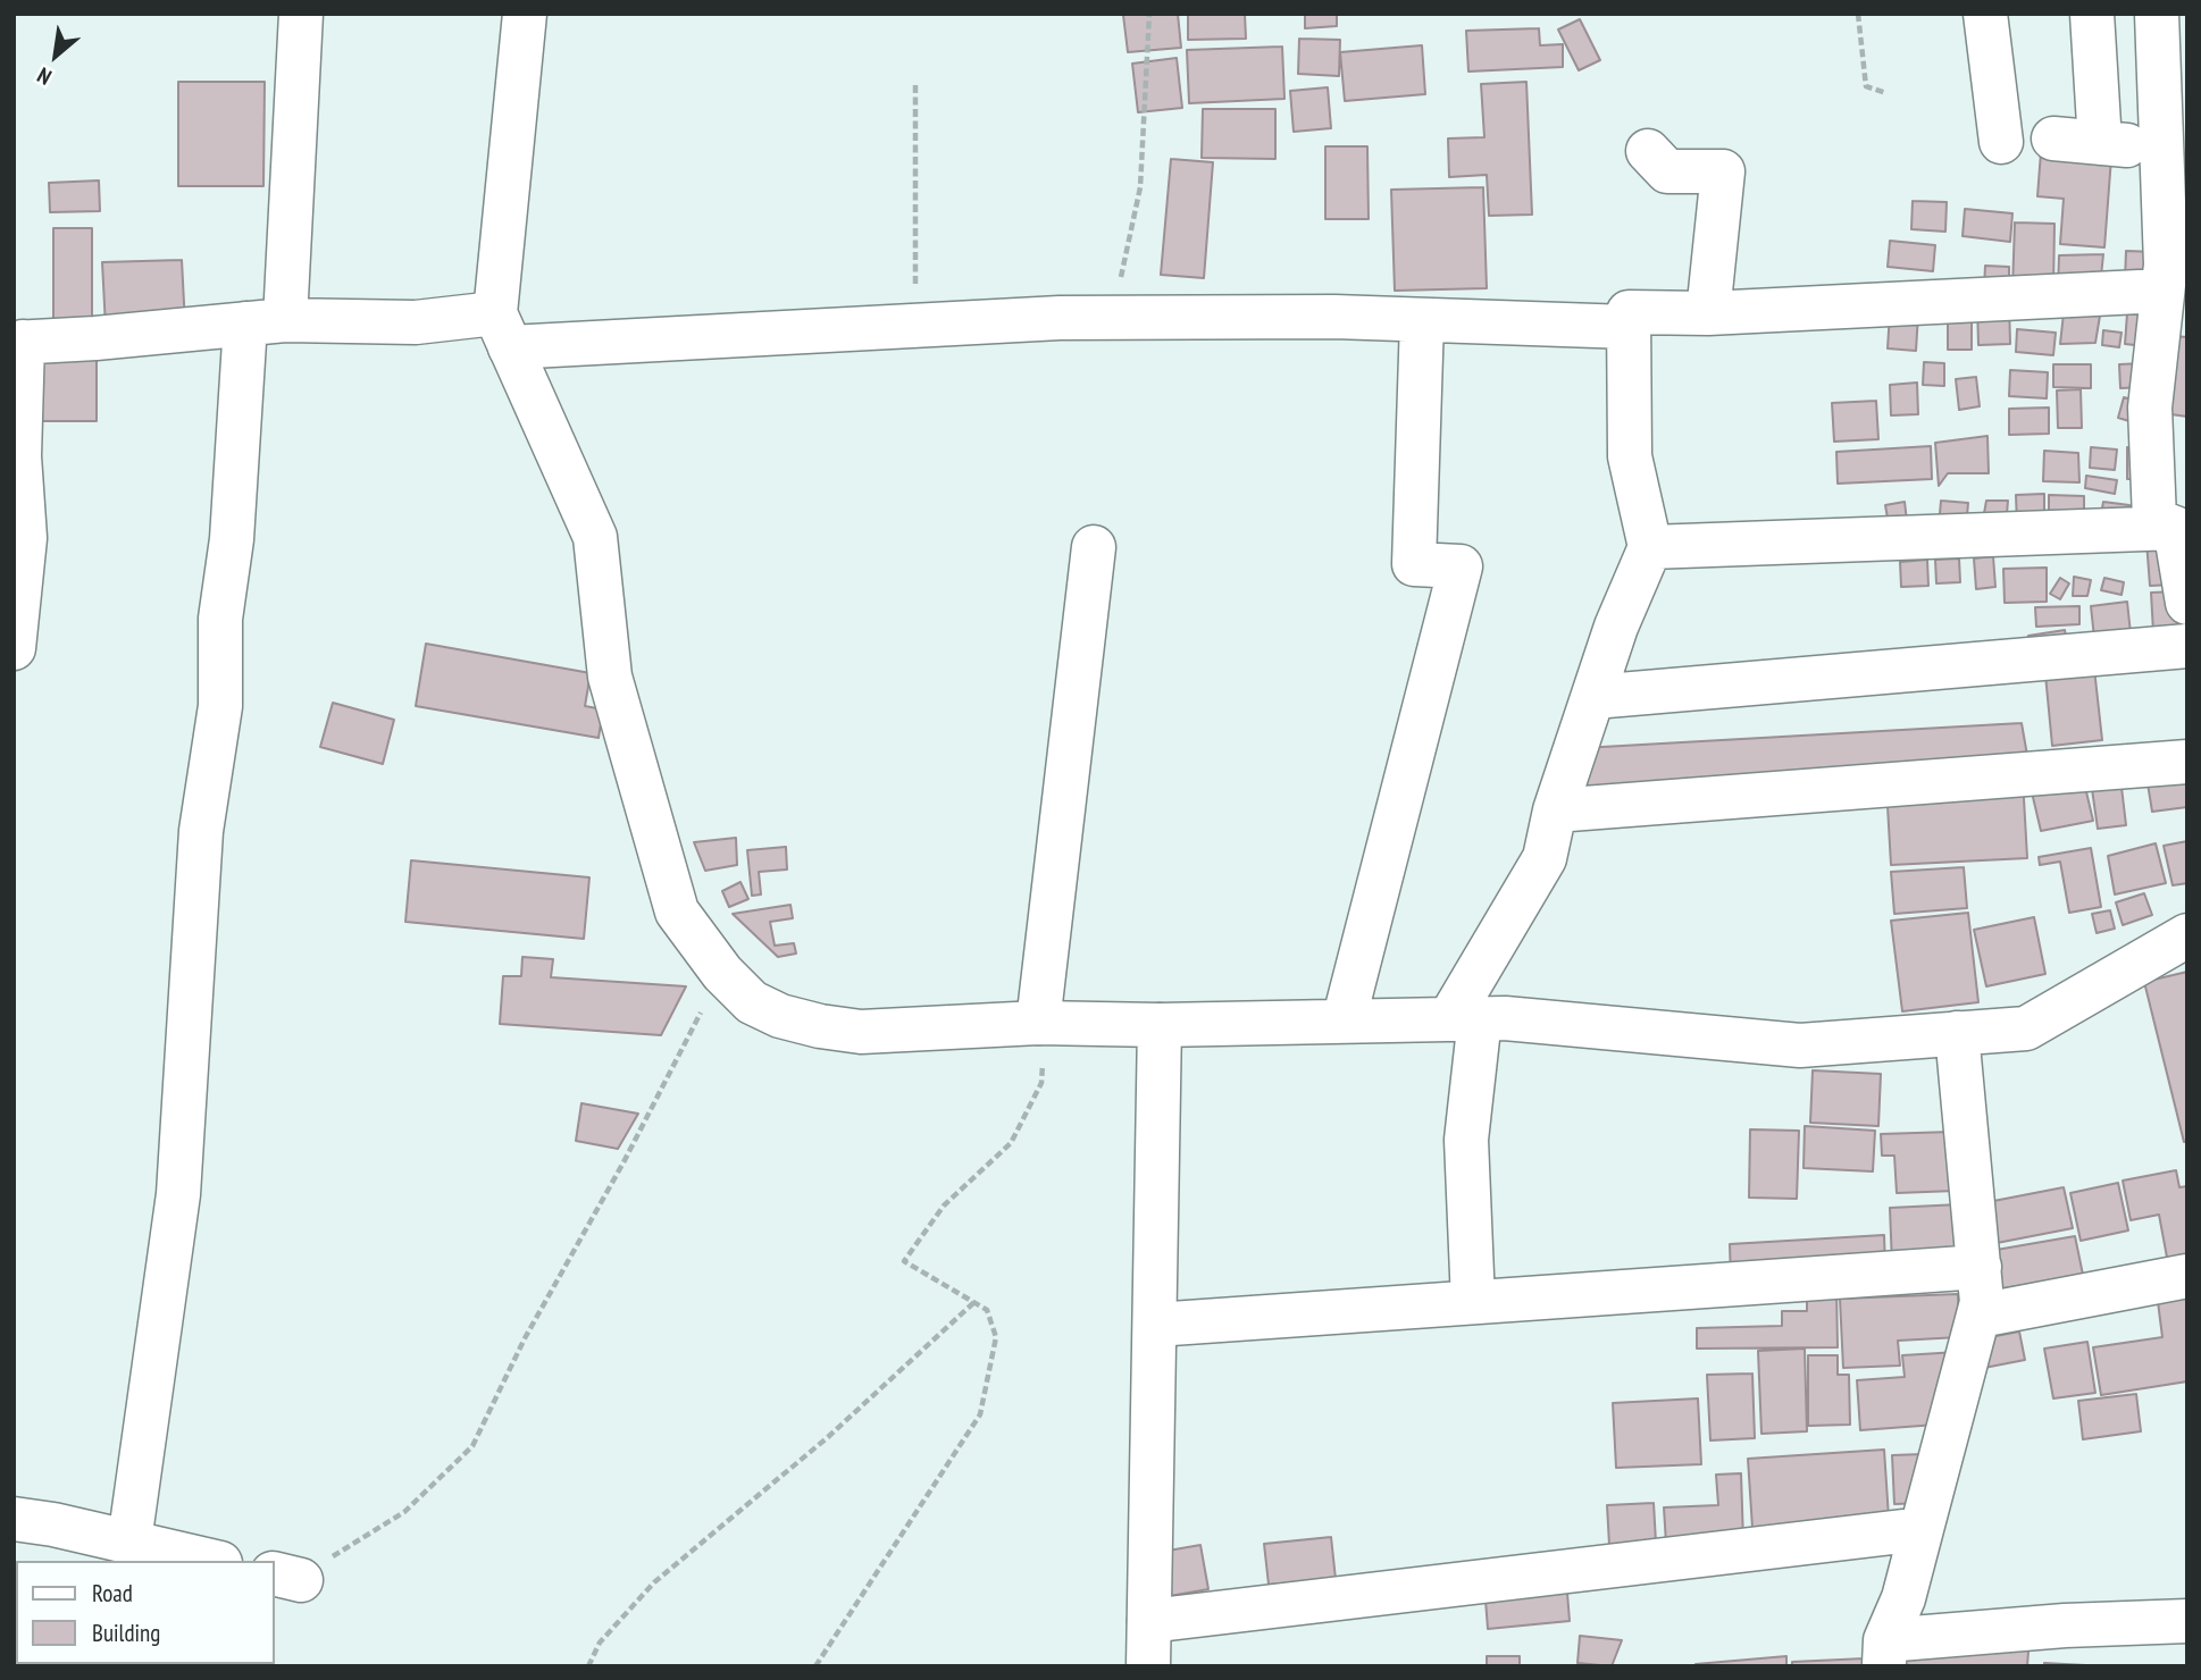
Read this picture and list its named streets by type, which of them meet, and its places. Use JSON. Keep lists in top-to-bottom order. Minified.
{"legend":["Road","Building"],"north":"bottom left"}
